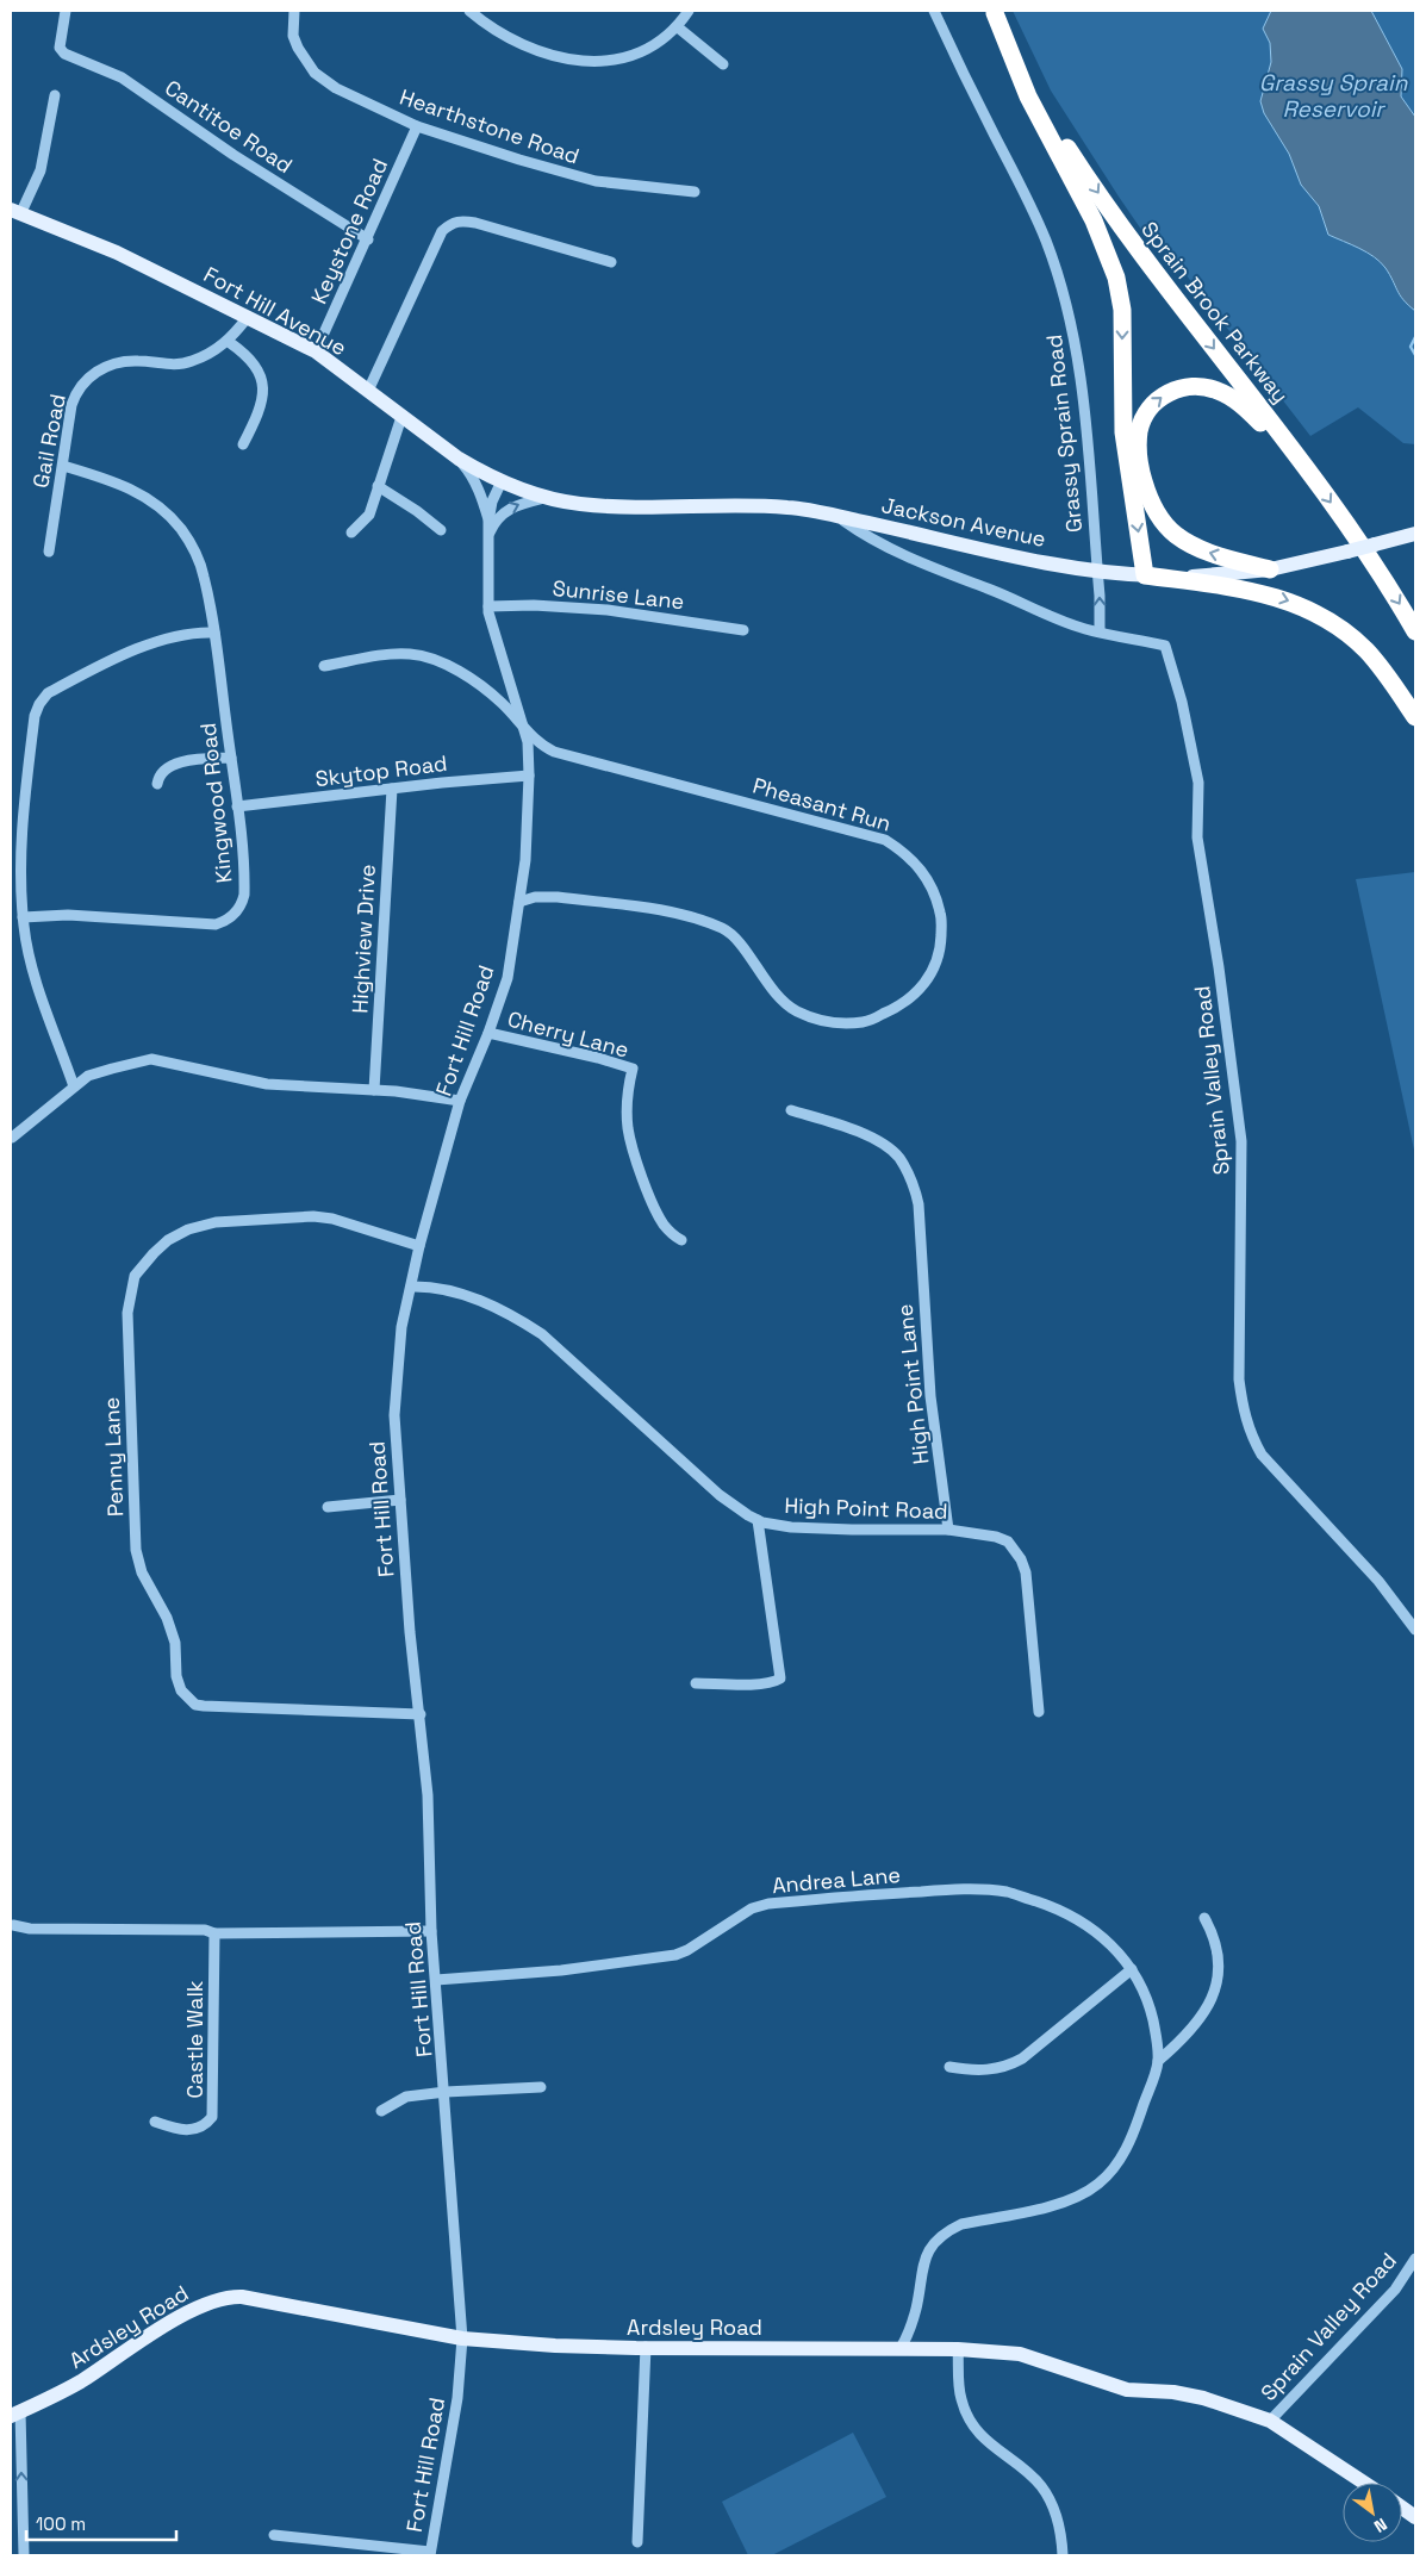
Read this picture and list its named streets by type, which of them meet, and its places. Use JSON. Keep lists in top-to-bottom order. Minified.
{"streets":{"highway":["Sprain Brook Parkway"],"main road":["Fort Hill Avenue","Jackson Avenue","Ardsley Road"],"street":["Cantitoe Road","Hearthstone Road","Keystone Road","Grassy Sprain Road","Gail Road","Sunrise Lane","Skytop Road","Kingwood Road","Pheasant Run","Highview Drive","Fort Hill Road","Cherry Lane","Sprain Valley Road","High Point Lane","Penny Lane","High Point Road","Andrea Lane","Castle Walk"]},"crossings":[["Cantitoe Road","Keystone Road"],["Hearthstone Road","Keystone Road"],["Keystone Road","Fort Hill Avenue"],["Fort Hill Avenue","Gail Road"],["Fort Hill Avenue","Jackson Avenue"],["Fort Hill Avenue","Fort Hill Road"],["Grassy Sprain Road","Jackson Avenue"],["Grassy Sprain Road","Sprain Valley Road"],["Gail Road","Kingwood Road"],["Jackson Avenue","Fort Hill Road"],["Sunrise Lane","Fort Hill Road"],["Skytop Road","Kingwood Road"],["Skytop Road","Highview Drive"],["Skytop Road","Fort Hill Road"],["Pheasant Run","Fort Hill Road"],["Fort Hill Road","Cherry Lane"],["Fort Hill Road","Penny Lane"],["Fort Hill Road","High Point Road"],["Fort Hill Road","Andrea Lane"],["Fort Hill Road","Ardsley Road"],["Sprain Valley Road","Ardsley Road"],["High Point Lane","High Point Road"]],"water":["Grassy Sprain Reservoir"],"scale_bar":"100 m","north":"bottom right"}
